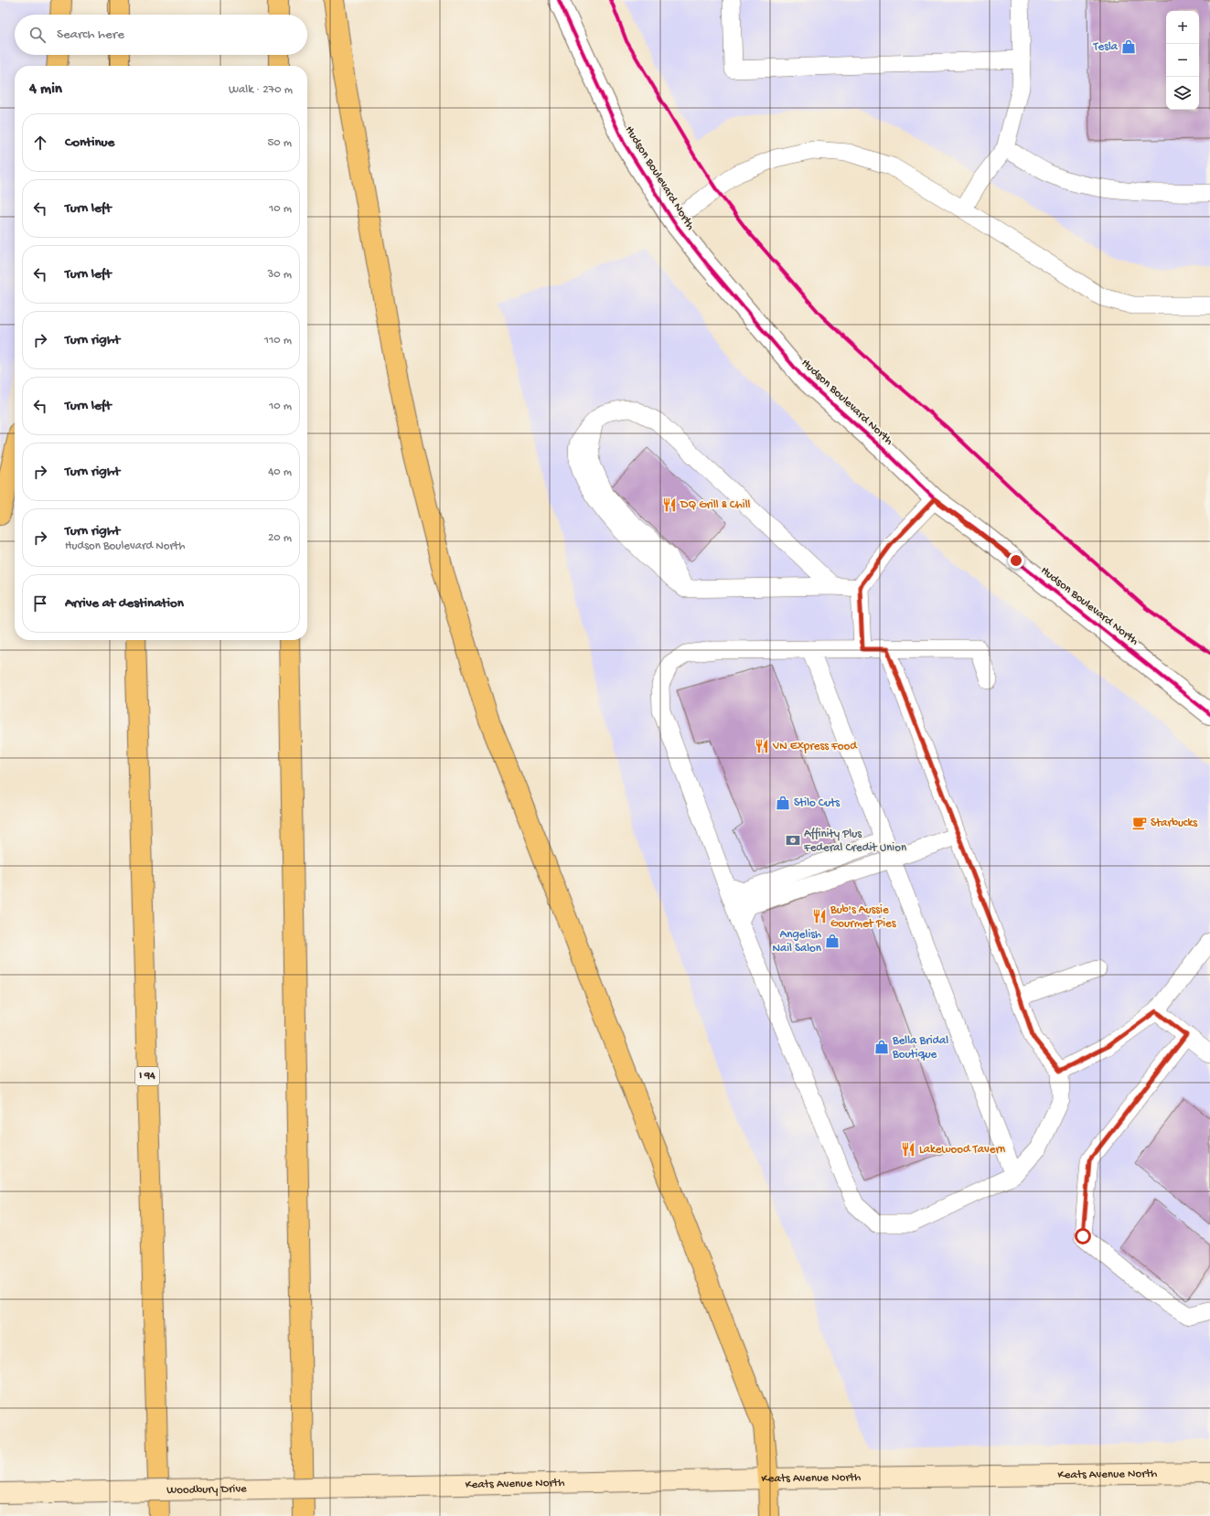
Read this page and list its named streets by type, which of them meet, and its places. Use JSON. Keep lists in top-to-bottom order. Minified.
{"streets":{"highway":["I 94"],"main road":["Keats Avenue North","Woodbury Drive"],"street":["Hudson Boulevard North"]},"crossings":[["Keats Avenue North","Woodbury Drive"]],"places":{"shop":["Tesla","Stilo Cuts","Angelish Nail Salon","Bella Bridal Boutique"],"restaurant":["DQ Grill & Chill","VN Express Food","Bub's Aussie Gourmet Pies","Lakewood Tavern"],"cafe":["Starbucks"],"bank":["Affinity Plus Federal Credit Union"]},"page":{"map_buttons":["+","−"],"search":"Search here","heading":["4 min","Walk · 270 m"],"list":[["Continue","50 m"],["Turn left","10 m"],["Turn left","30 m"],["Turn right","110 m"],["Turn left","10 m"],["Turn right","40 m"],["Turn right","Hudson Boulevard North","20 m"],"Arrive at destination"]}}
